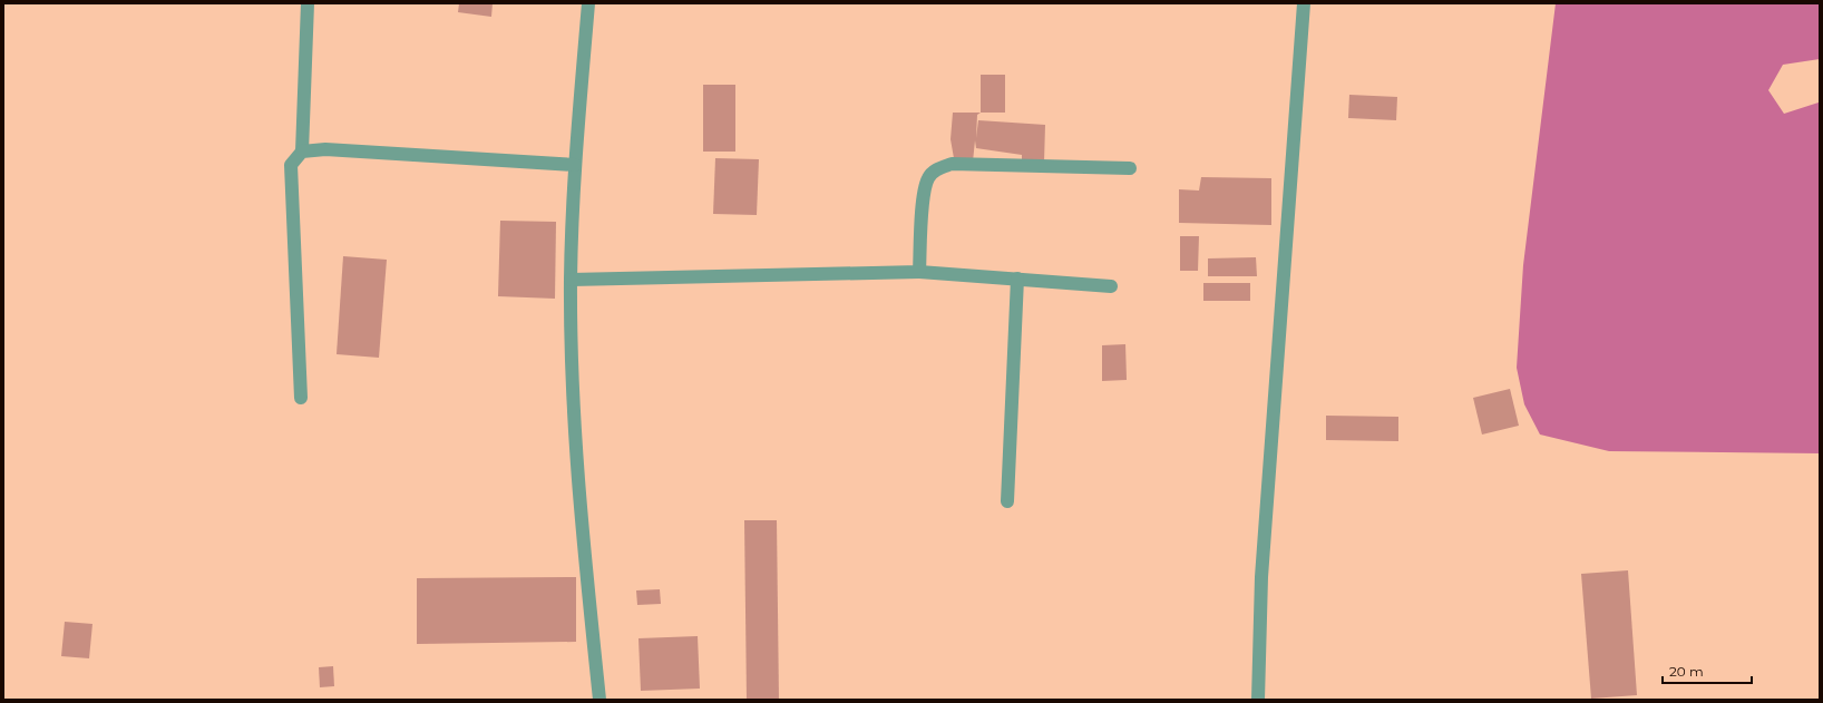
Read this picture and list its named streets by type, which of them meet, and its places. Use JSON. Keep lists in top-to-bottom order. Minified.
{"scale_bar":"20 m"}
